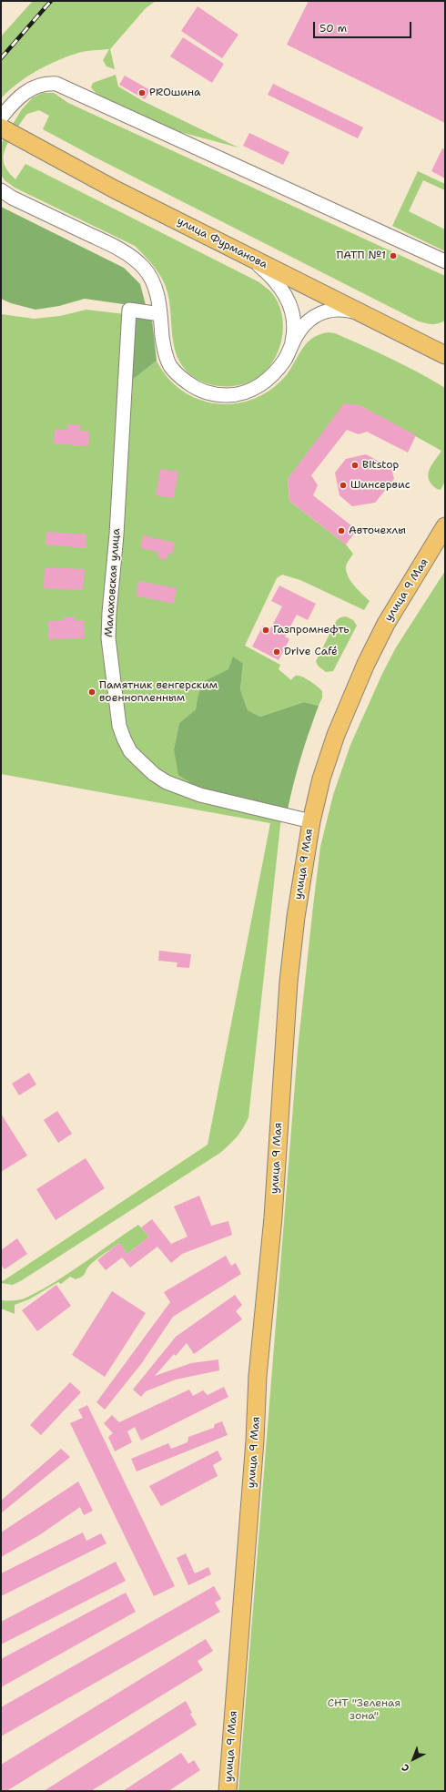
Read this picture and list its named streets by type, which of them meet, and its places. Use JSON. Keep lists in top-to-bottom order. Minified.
{"streets":{"main road":["улица Фурманова","улица 9 Мая"],"street":["Малаховская улица"]},"crossings":[["Малаховская улица","улица 9 Мая"]],"parks":["СНТ \"Зеленая зона\""],"places":["PROшина","ПАТП №1","Bitstop","Шинсервис","Авточехлы","Газпромнефть","Drive Café","Памятник венгерским военнопленным"],"scale_bar":"50 m","north":"bottom left"}
